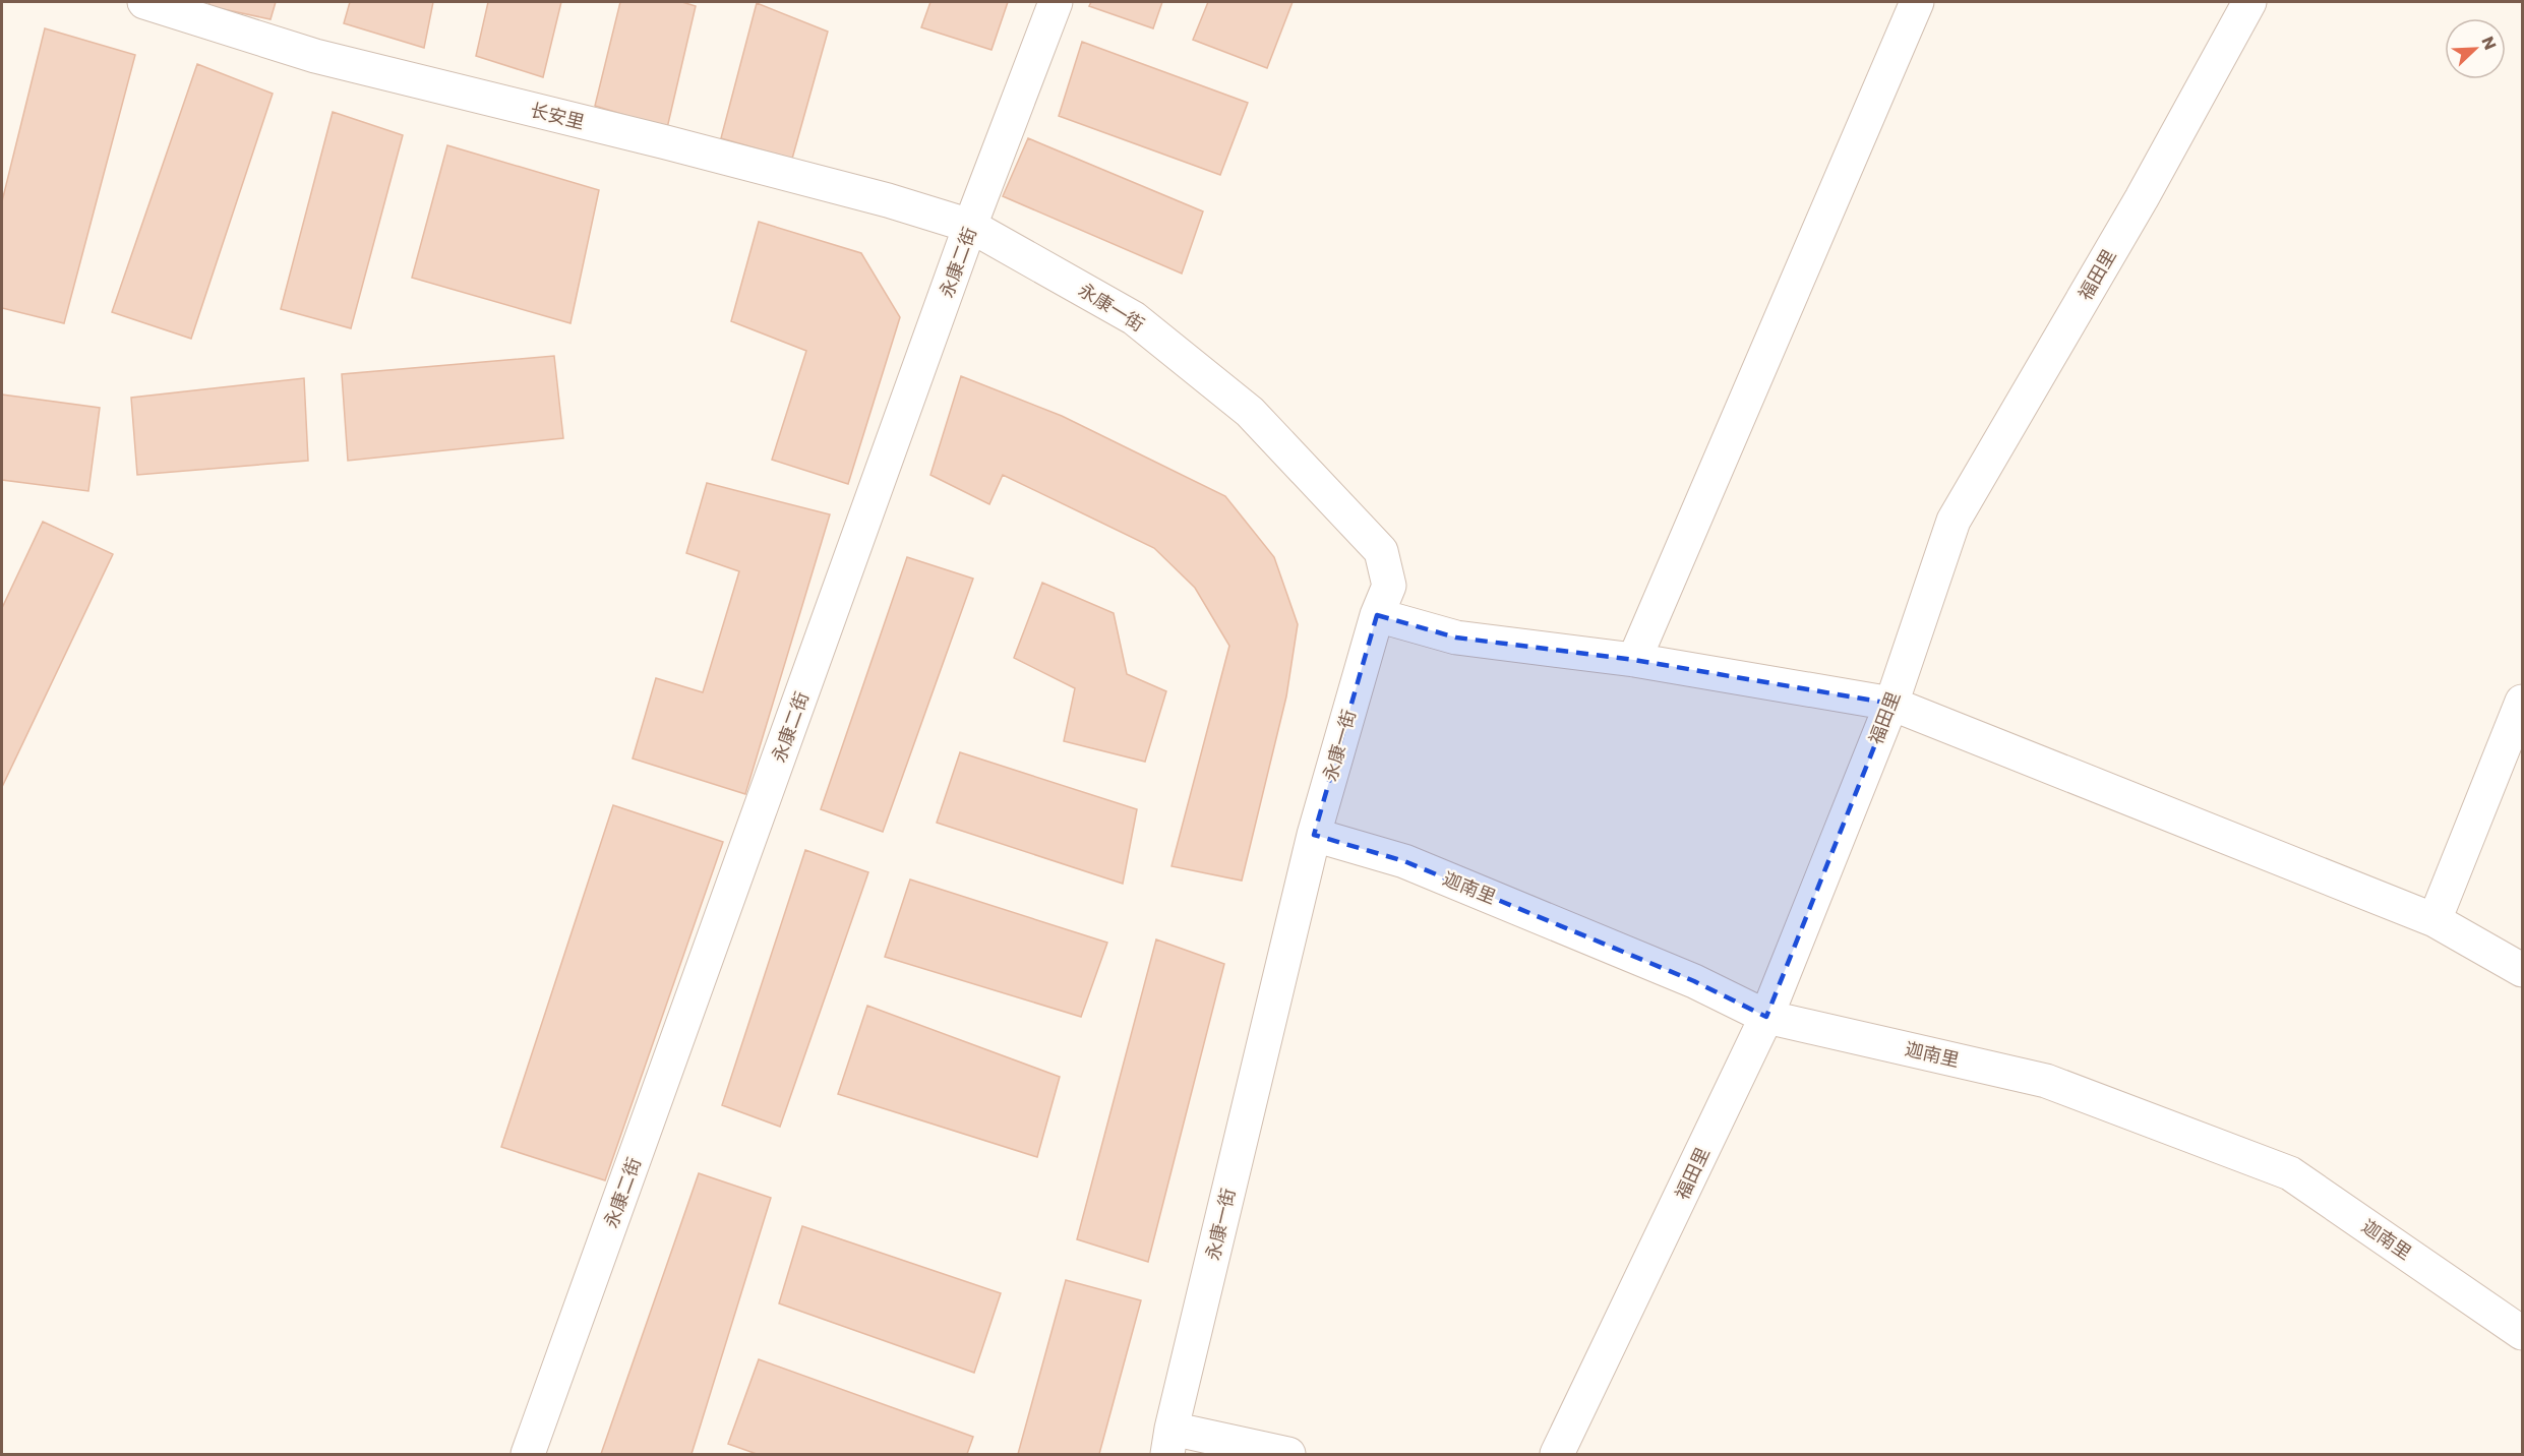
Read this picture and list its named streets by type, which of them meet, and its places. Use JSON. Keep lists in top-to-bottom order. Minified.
{"streets":{"street":["长安里","永康二街","福田里","永康一街","迦南里"]},"crossings":[["长安里","永康二街"],["长安里","永康一街"],["永康二街","永康一街"],["福田里","迦南里"],["永康一街","迦南里"]],"north":"top right"}
